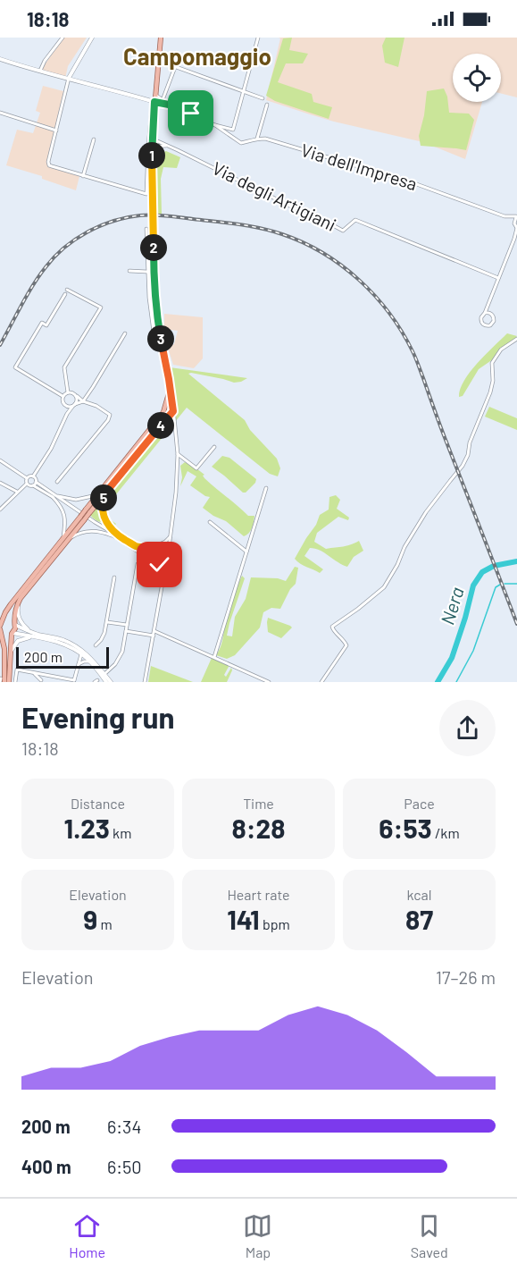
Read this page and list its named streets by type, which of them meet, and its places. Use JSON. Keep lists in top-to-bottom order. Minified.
{"streets":{"street":["Via dell'Impresa","Via degli Artigiani"]},"districts":["Campomaggio"],"water":["Nera"],"scale_bar":"200 m","page":{"status":"18:18","pins":["1","2","3","4","5"],"scale":"200 m","heading":["Evening run","18:18"],"stats":[["Distance","1.23 km"],["Time","8:28"],["Pace","6:53 /km"],["Elevation","9 m"],["Heart rate","141 bpm"],["kcal","87"]],"chart":["Elevation","17–26 m"],"list":[{"name":"200 m","note":"6:34"},{"name":"400 m","note":"6:50"}],"tabs":["Home","Map","Saved"]}}
